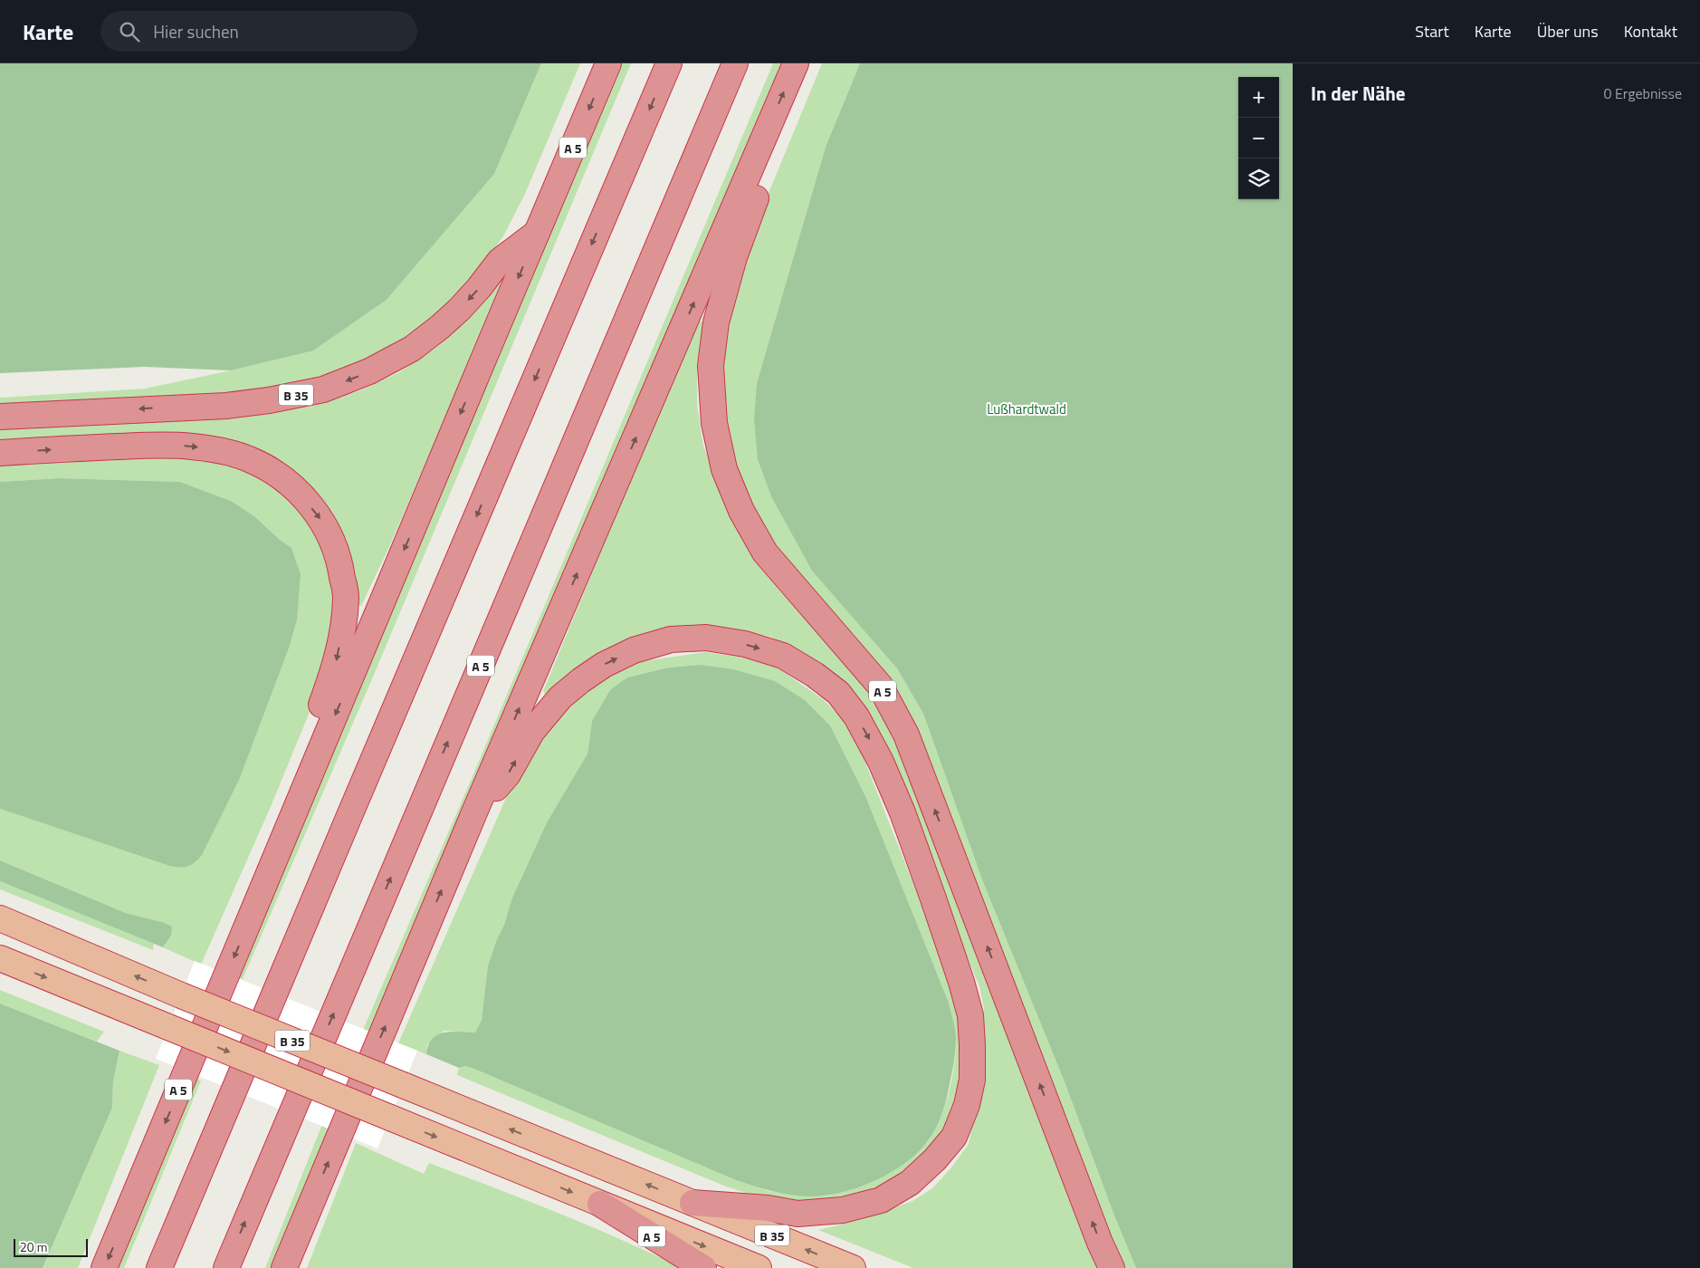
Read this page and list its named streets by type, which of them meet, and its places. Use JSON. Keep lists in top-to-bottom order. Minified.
{"streets":{"highway":["A 5","B 35"]},"crossings":[["A 5","B 35"]],"parks":["Lußhardtwald"],"scale_bar":"20 m","page":{"header":"Karte","search":"Hier suchen","nav":["Start","Karte","Über uns","Kontakt"],"heading":["In der Nähe","0 Ergebnisse"],"map_buttons":["+","−"],"scale":"20 m"}}
